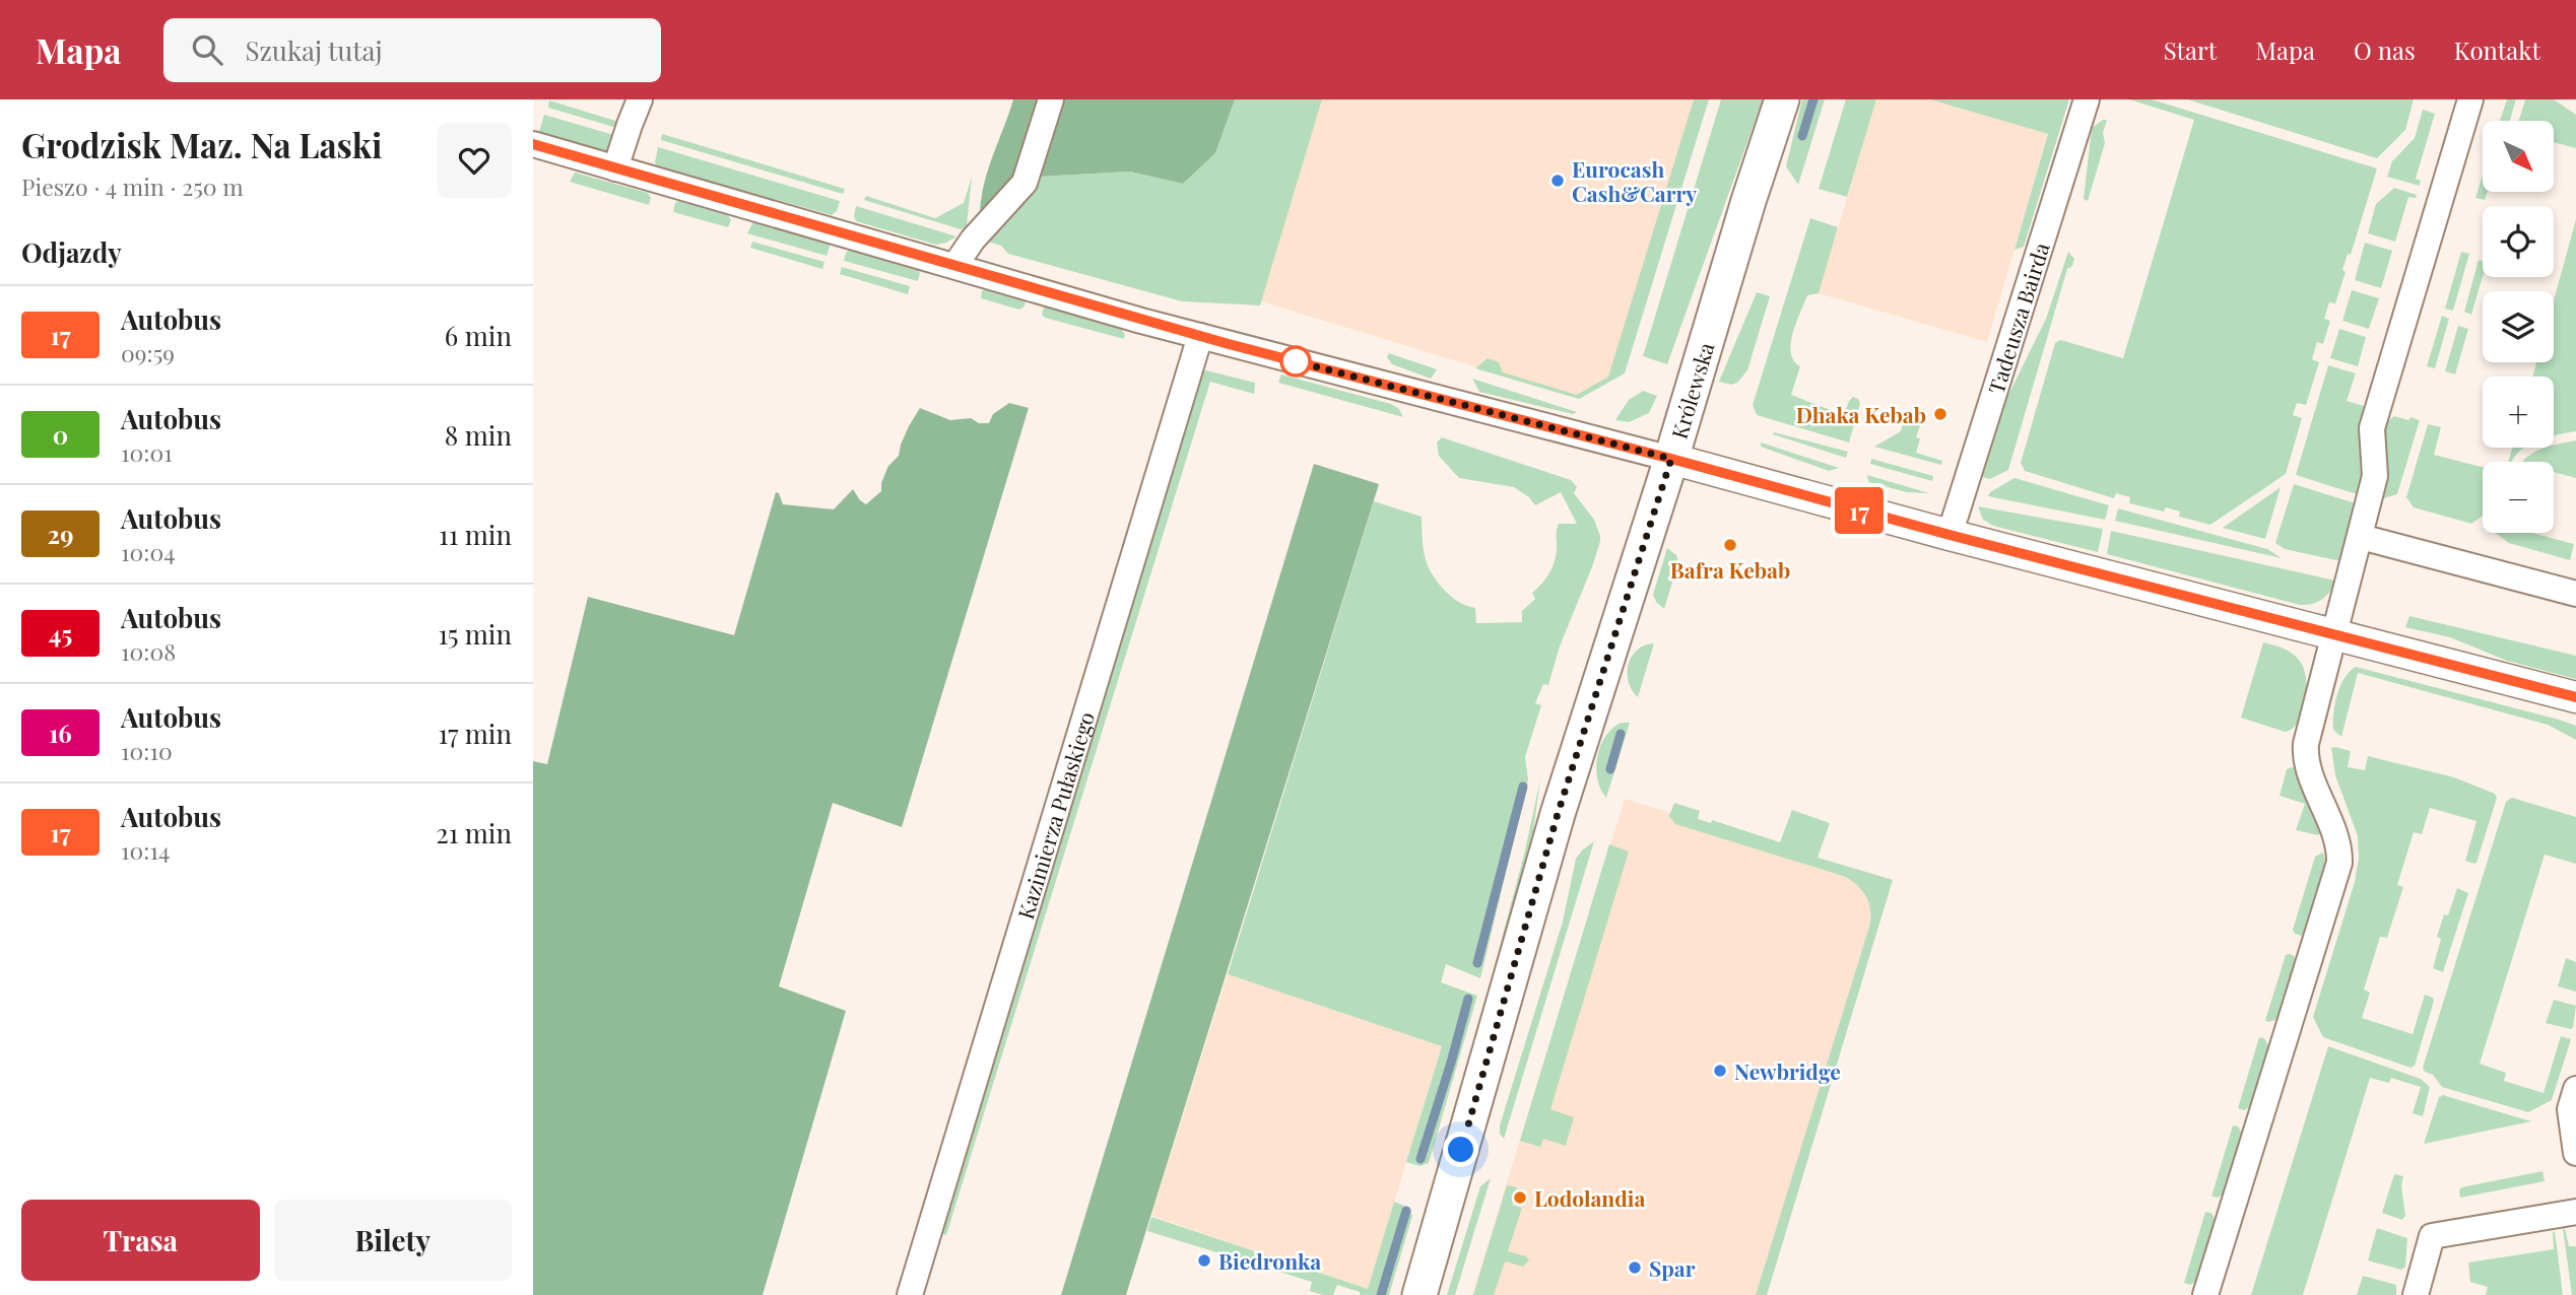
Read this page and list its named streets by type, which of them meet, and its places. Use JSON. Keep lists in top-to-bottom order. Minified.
{"streets":{"main road":["Królewska"],"street":["Tadeusza Bairda","Kazimierza Pułaskiego"]},"places":["Eurocash Cash&Carry","Dhaka Kebab","Bafra Kebab","Newbridge","Lodolandia","Biedronka","Spar"],"lines":["bus line 17"],"north":"bottom right","page":{"header":"Mapa","search":"Szukaj tutaj","nav":["Start","Mapa","O nas","Kontakt"],"heading":[["Grodzisk Maz. Na Laski","Pieszo · 4 min · 250 m"],"Odjazdy"],"on_map":"17","map_buttons":["+","−"],"list":[{"mark":"17","name":"Autobus","note":"09:59","value":"6 min"},{"mark":"0","name":"Autobus","note":"10:01","value":"8 min"},{"mark":"29","name":"Autobus","note":"10:04","value":"11 min"},{"mark":"45","name":"Autobus","note":"10:08","value":"15 min"},{"mark":"16","name":"Autobus","note":"10:10","value":"17 min"},{"mark":"17","name":"Autobus","note":"10:14","value":"21 min"}],"buttons":["Trasa","Bilety"]}}
